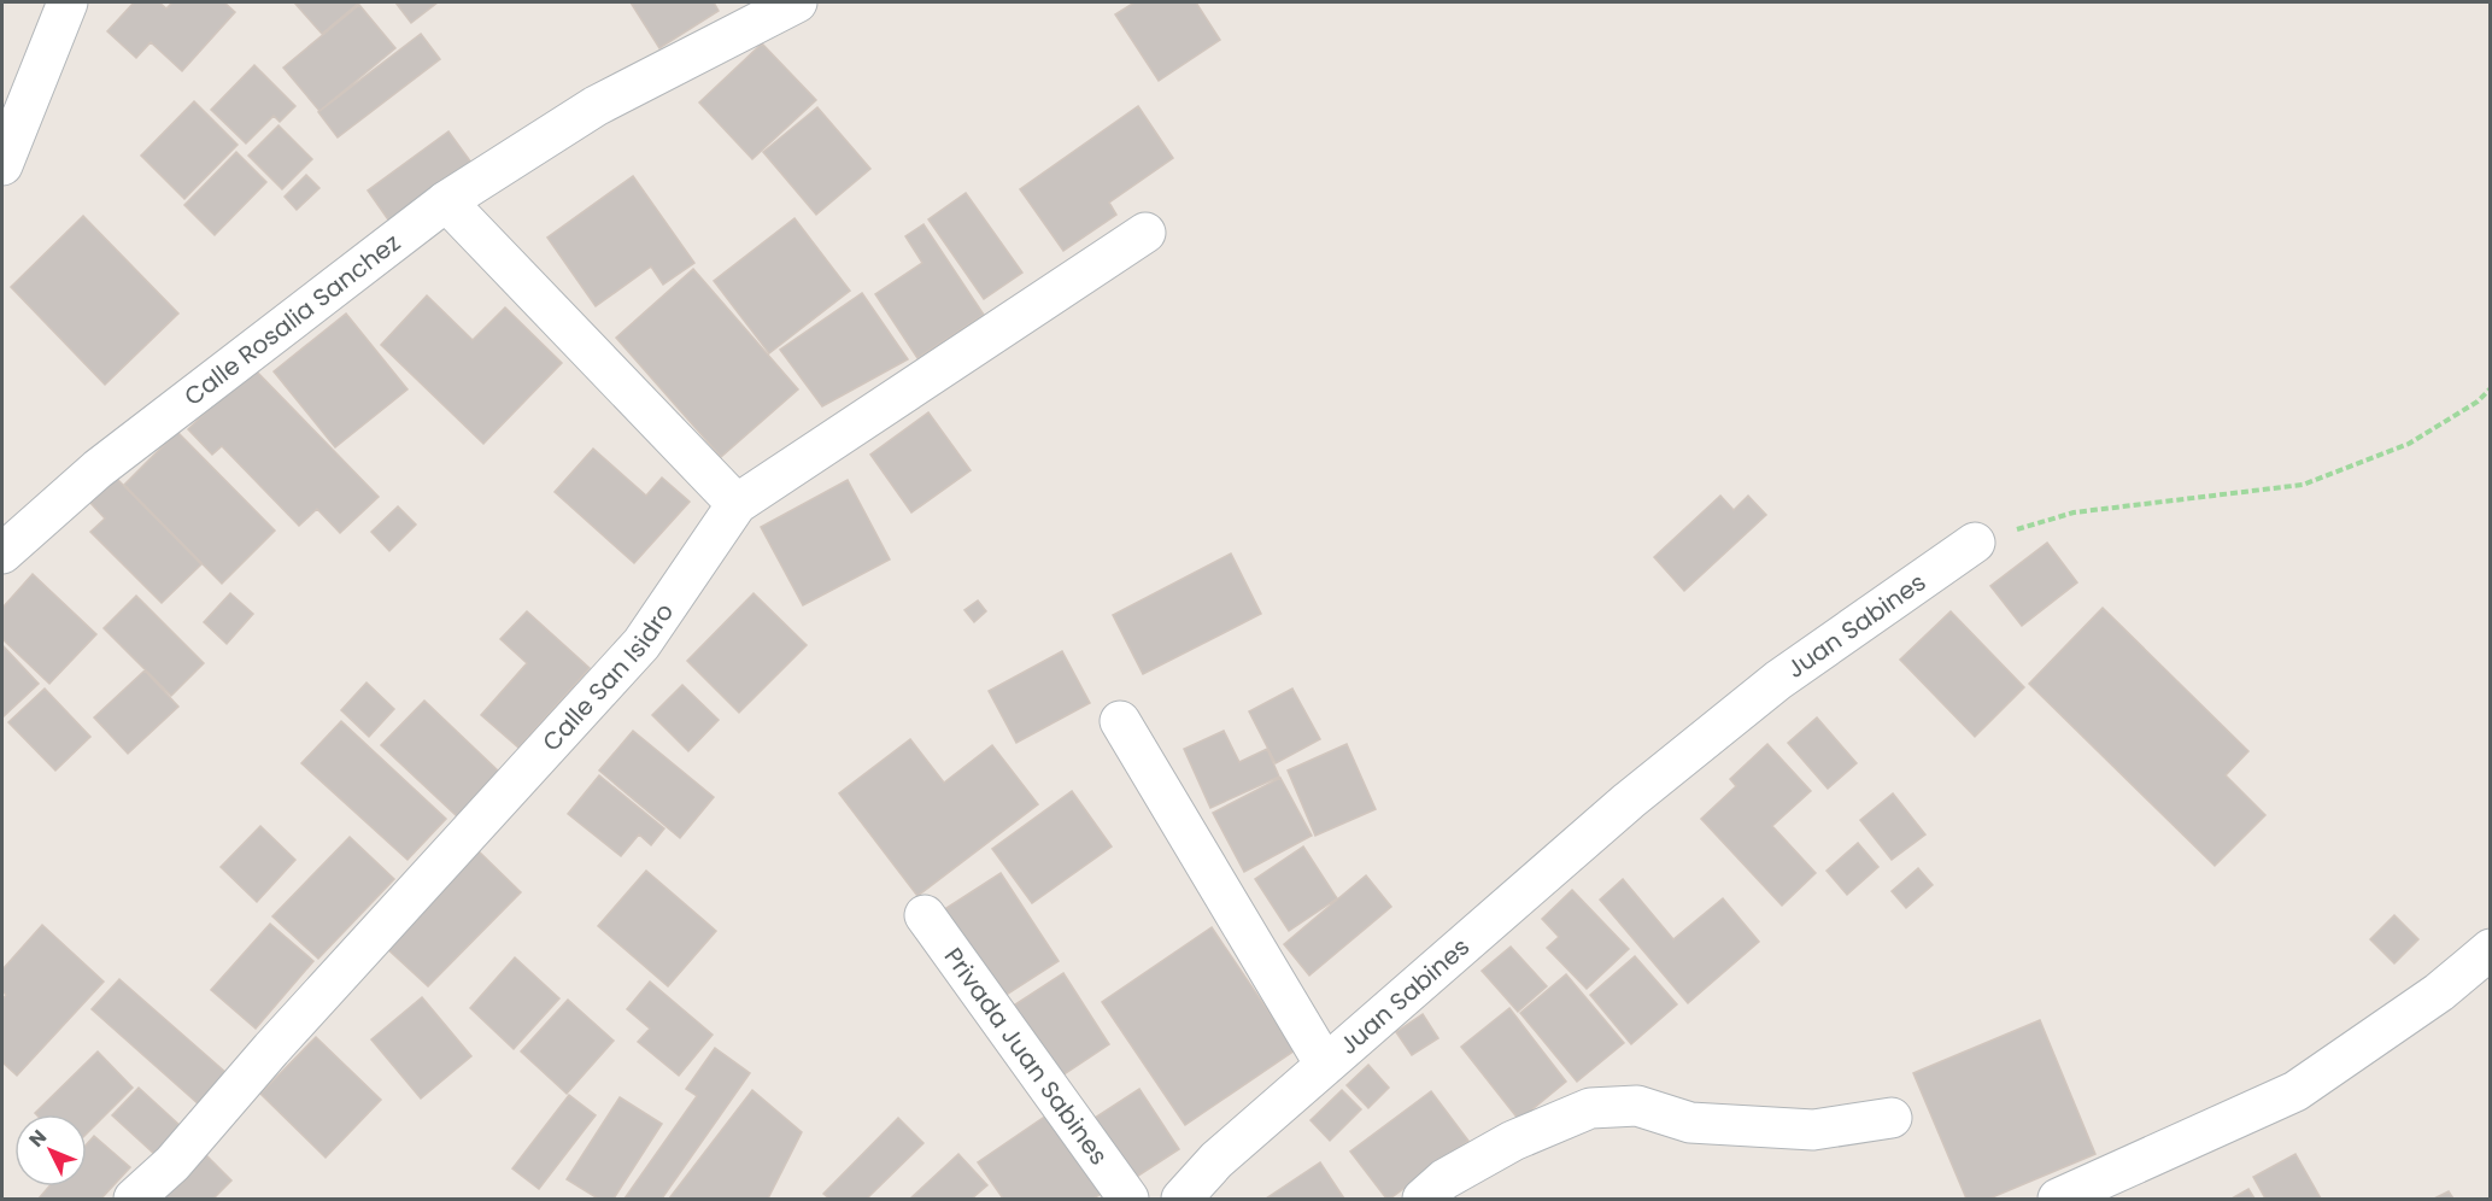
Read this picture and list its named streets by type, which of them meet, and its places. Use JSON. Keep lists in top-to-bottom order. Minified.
{"streets":{"street":["Calle Rosalia Sanchez","Juan Sabines","Calle San Isidro","Privada Juan Sabines"]},"north":"top left"}
